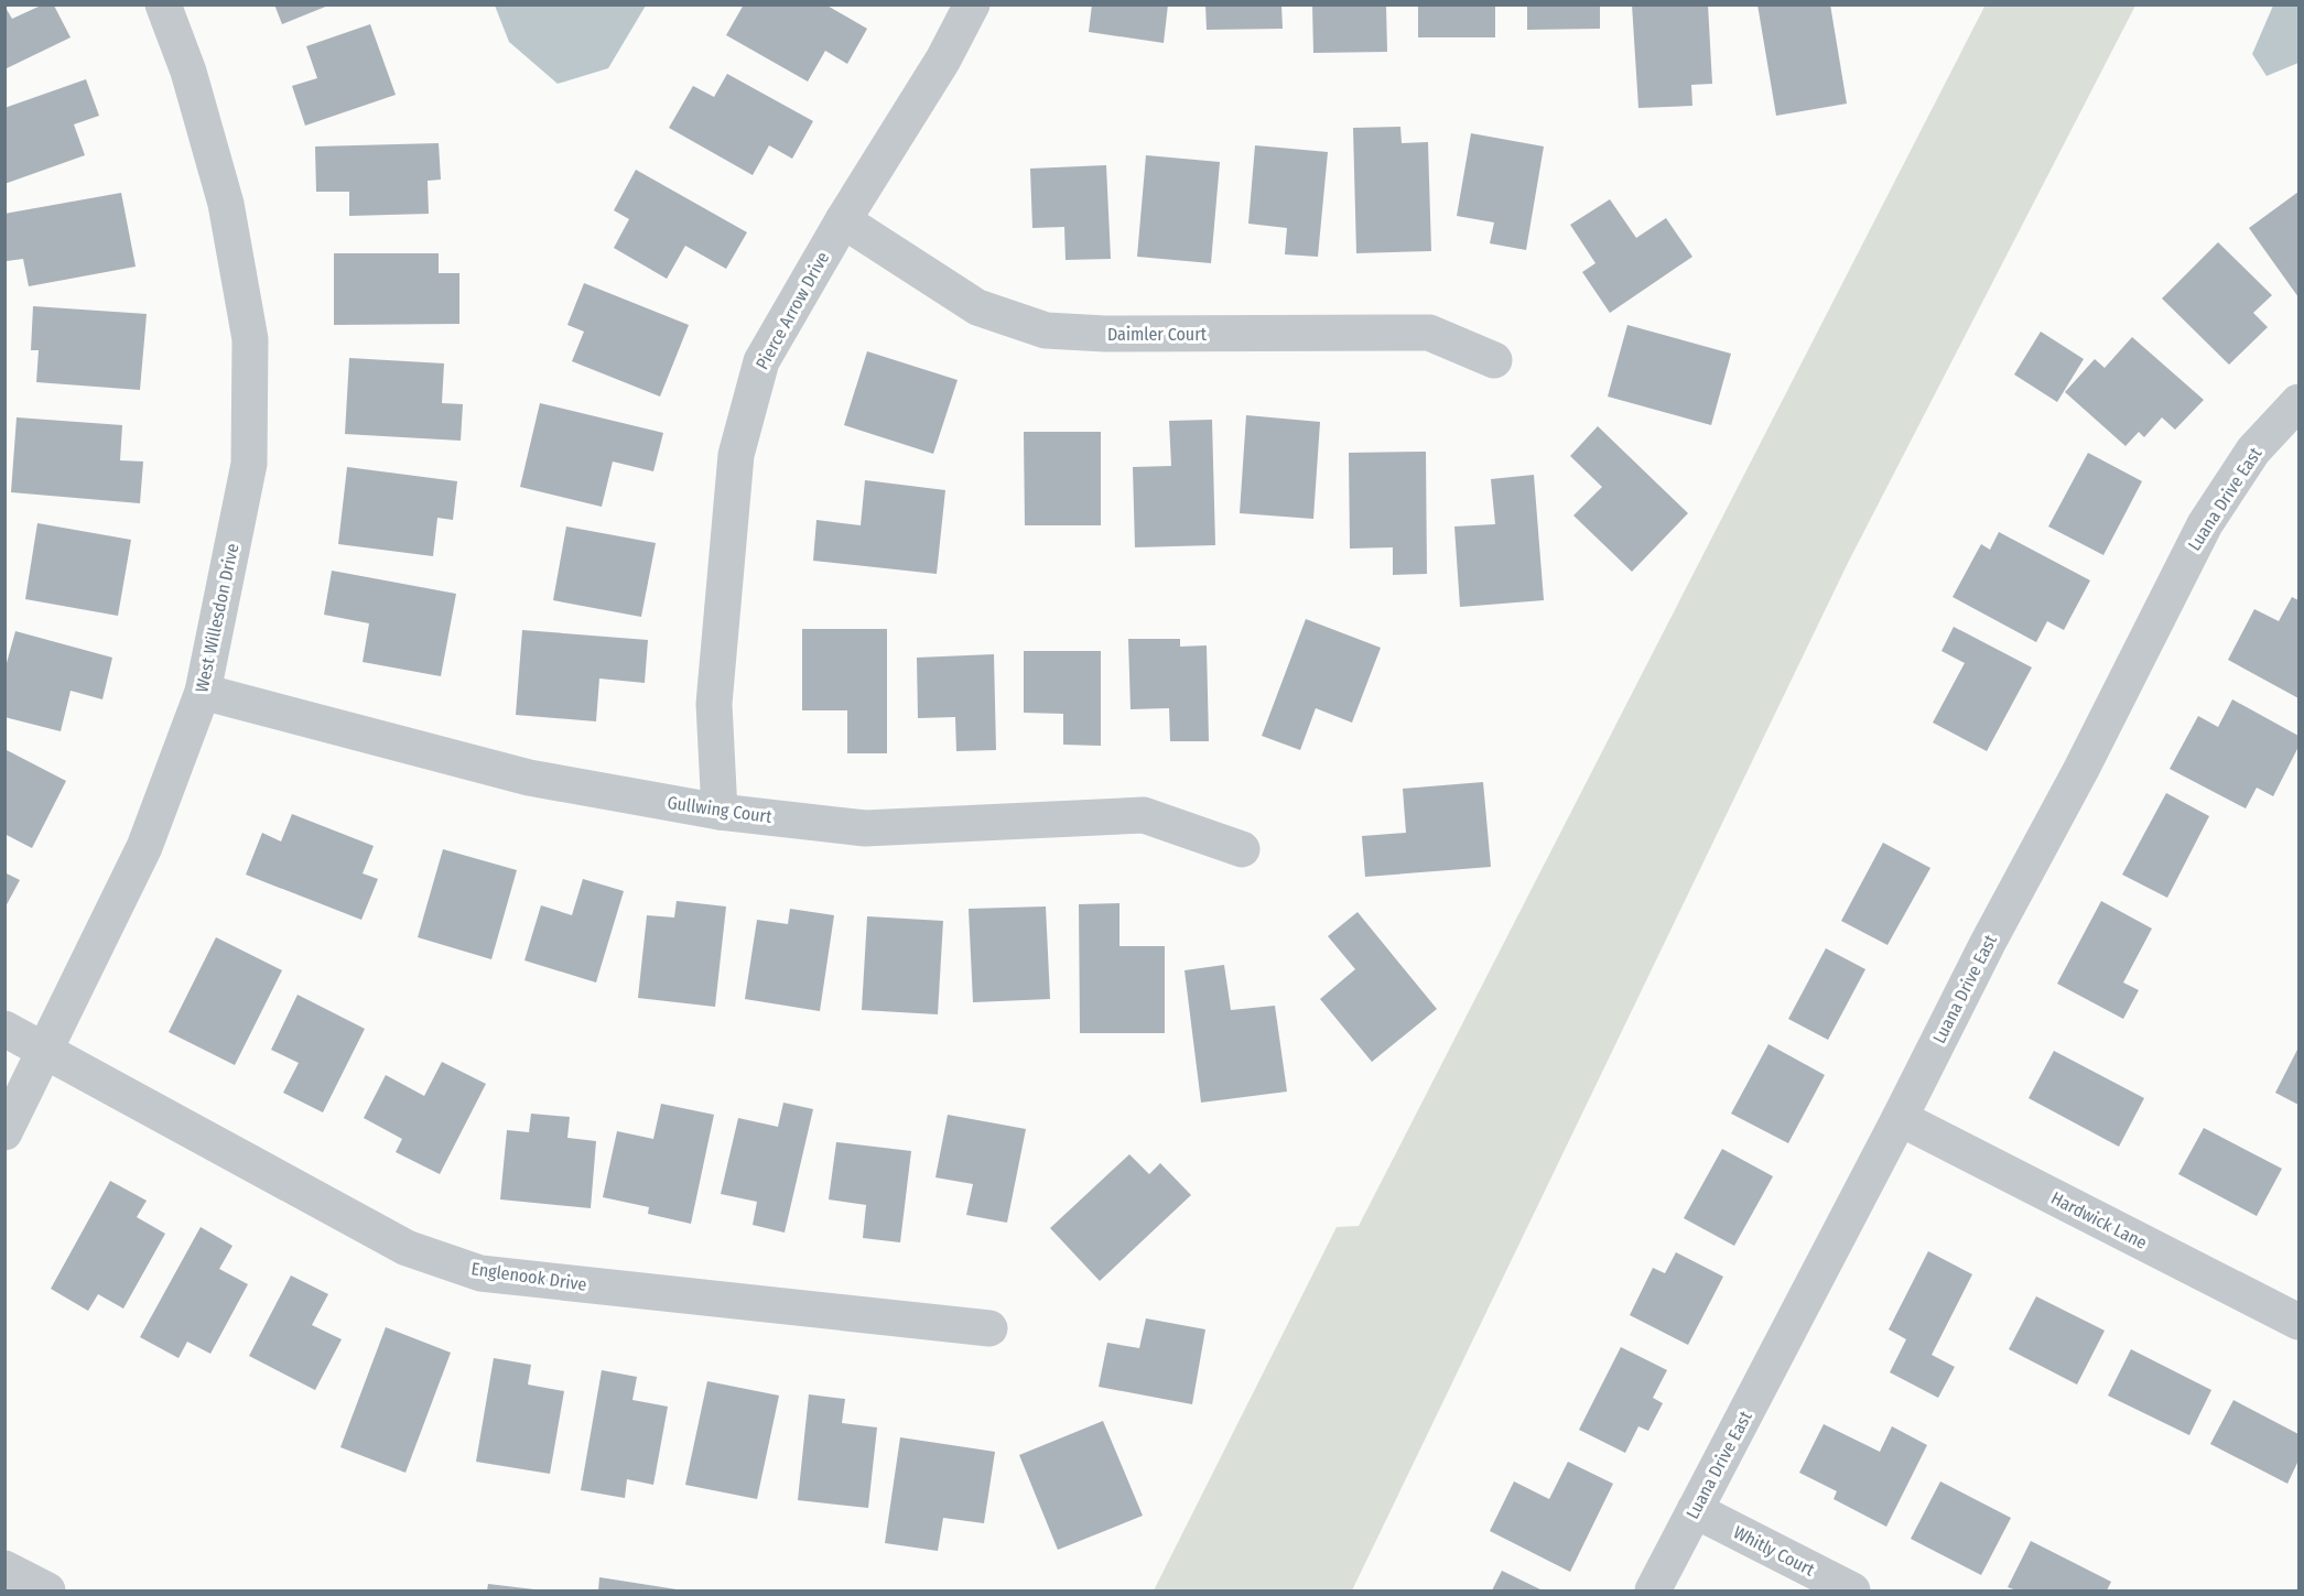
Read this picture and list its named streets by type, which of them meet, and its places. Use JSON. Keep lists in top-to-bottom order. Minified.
{"streets":{"street":["Pierce Arrow Drive","Daimler Court","Luana Drive East","West Willesdon Drive","Gullwing Court","Hardwick Lane","Englenook Drive","Whitly Court"]},"crossings":[["Pierce Arrow Drive","Daimler Court"],["Pierce Arrow Drive","Gullwing Court"],["Luana Drive East","Hardwick Lane"],["Luana Drive East","Whitly Court"],["West Willesdon Drive","Gullwing Court"],["West Willesdon Drive","Englenook Drive"]]}
